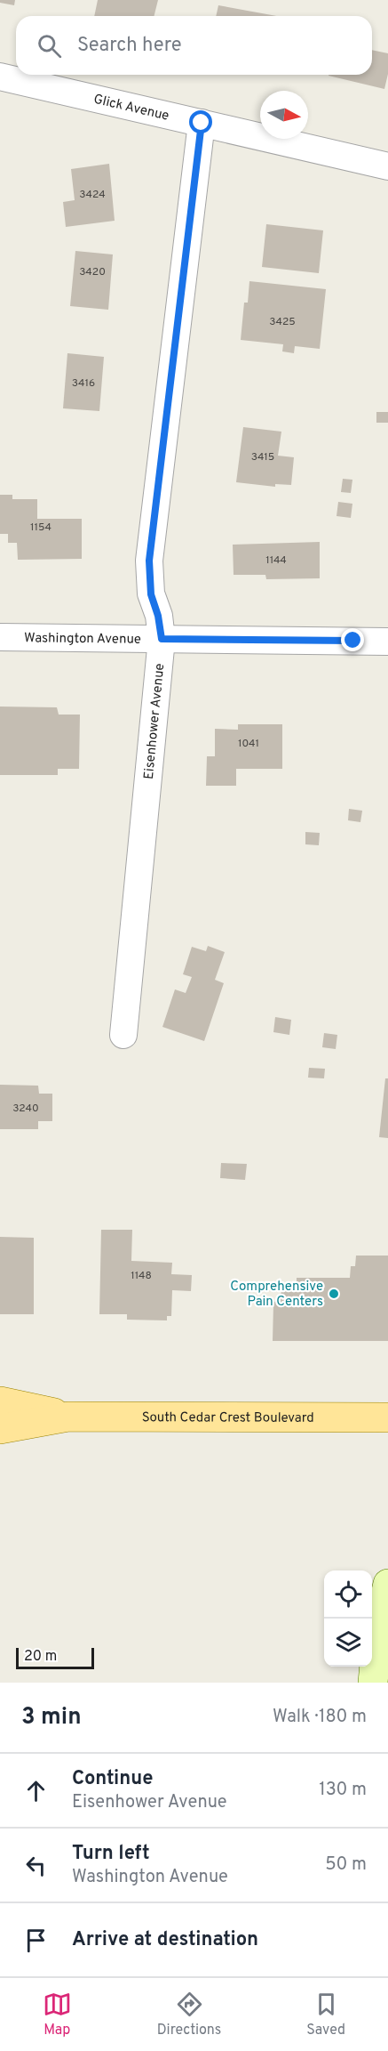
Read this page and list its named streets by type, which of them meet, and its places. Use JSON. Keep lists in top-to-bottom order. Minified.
{"streets":{"main road":["South Cedar Crest Boulevard"],"street":["Glick Avenue","Washington Avenue","Eisenhower Avenue"]},"crossings":[["Glick Avenue","Eisenhower Avenue"],["Washington Avenue","Eisenhower Avenue"]],"places":["Comprehensive Pain Centers"],"house_numbers":["3424","3420","3425","3416","3415","1154","1144","1041","3240","1148"],"scale_bar":"20 m","north":"right","page":{"search":"Search here","scale":"20 m","heading":["3 min","Walk · 180 m"],"list":[["Continue","Eisenhower Avenue","130 m"],["Turn left","Washington Avenue","50 m"],"Arrive at destination"],"nav":["Map","Directions","Saved"]}}
